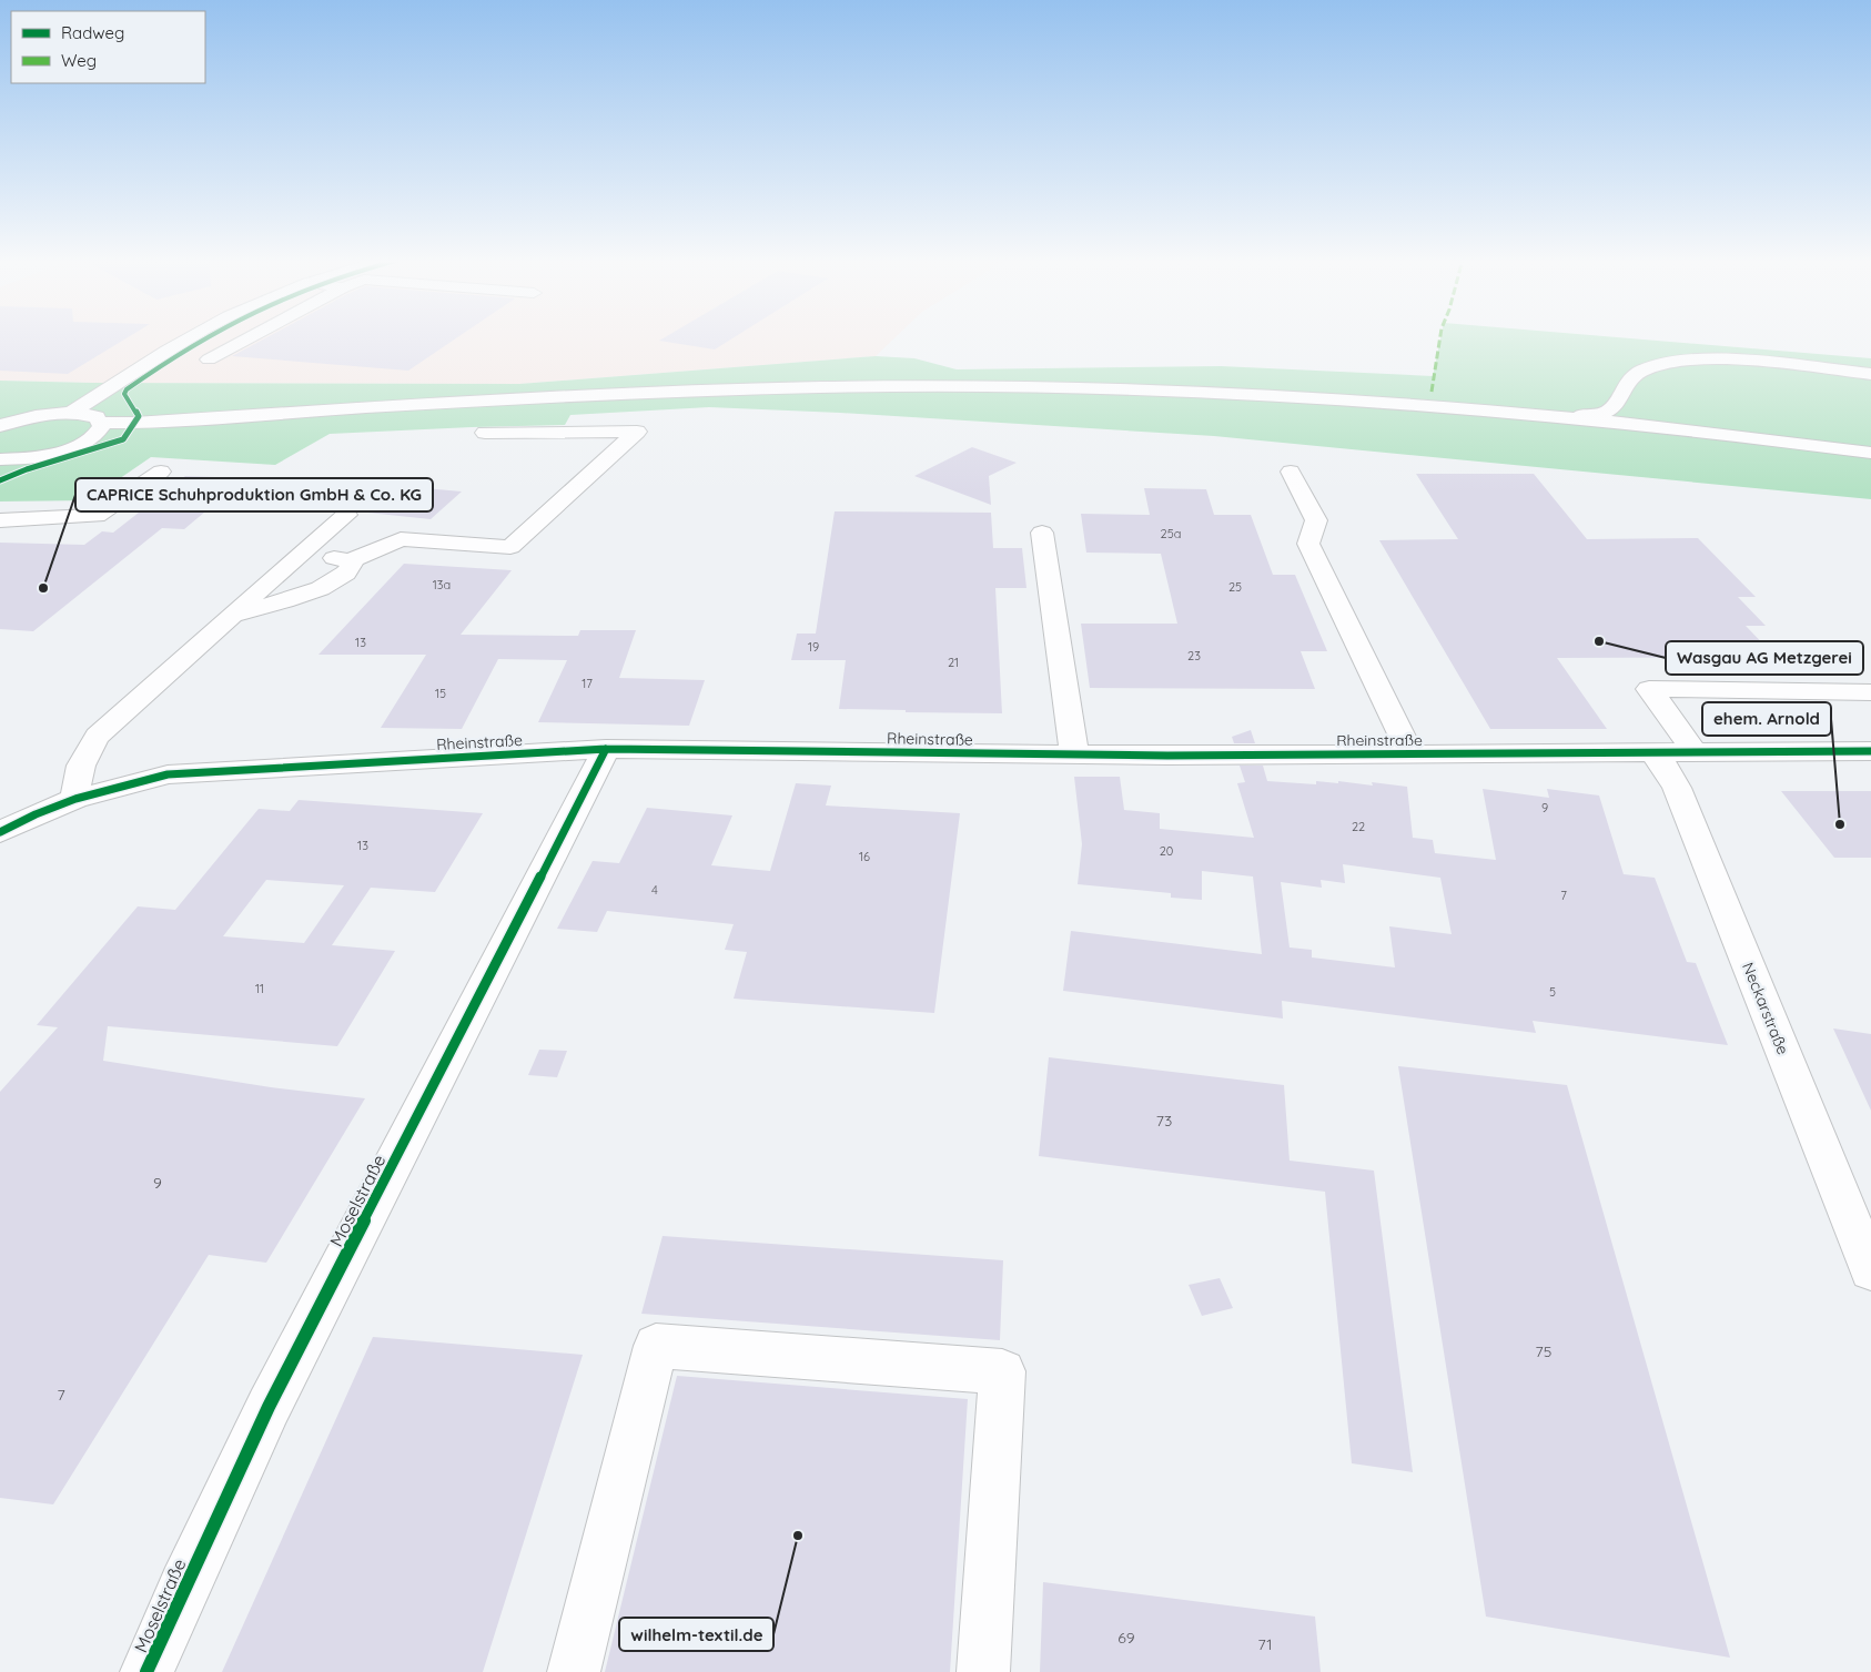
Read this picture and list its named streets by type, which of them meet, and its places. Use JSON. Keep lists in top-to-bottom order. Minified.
{"streets":{"main road":["Rheinstraße","Neckarstraße","Moselstraße"]},"crossings":[["Rheinstraße","Neckarstraße"],["Rheinstraße","Moselstraße"]],"places":["CAPRICE Schuhproduktion GmbH & Co. KG","Wasgau AG Metzgerei","ehem. Arnold","wilhelm-textil.de"],"house_numbers":["25a","13a","25","13","19","23","21","17","15","9","22","13","20","16","4","7","11","5","73","9","75","7","69","71"],"legend":["Radweg","Weg"]}
